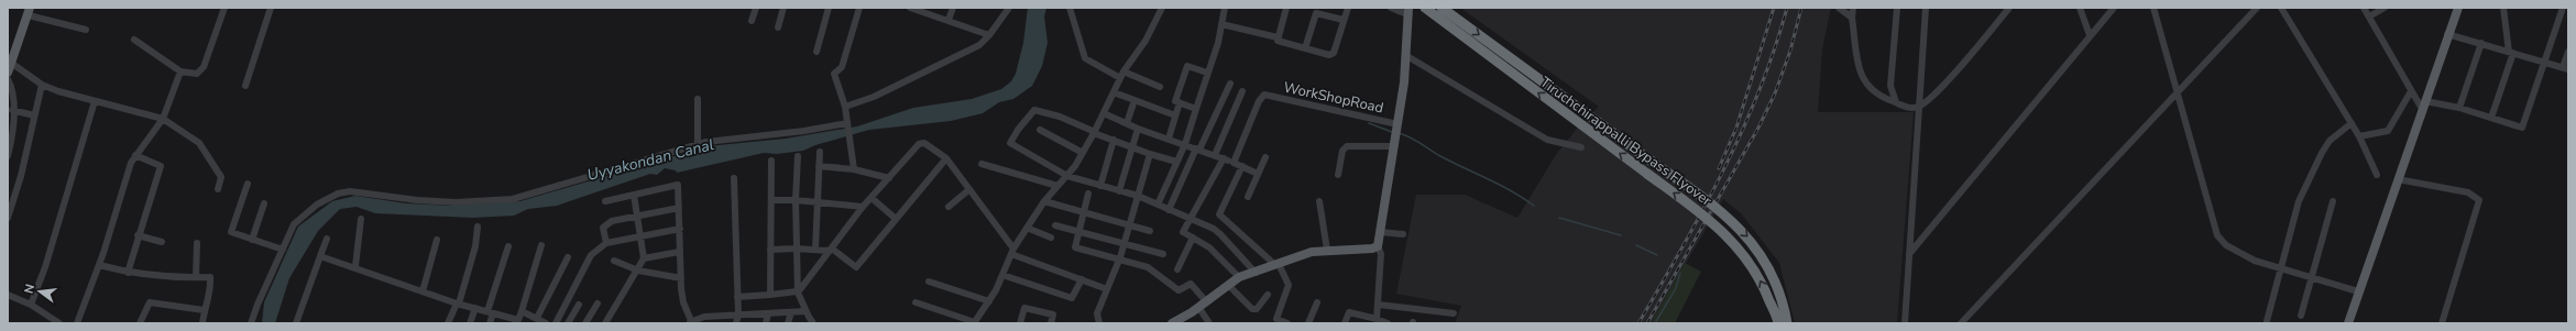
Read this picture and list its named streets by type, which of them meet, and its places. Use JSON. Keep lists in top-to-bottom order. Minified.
{"streets":{"highway":["Tiruchchirappalli Bypass Flyover"],"street":["WorkShopRoad"]},"water":["Uyyakondan Canal"],"north":"left"}
